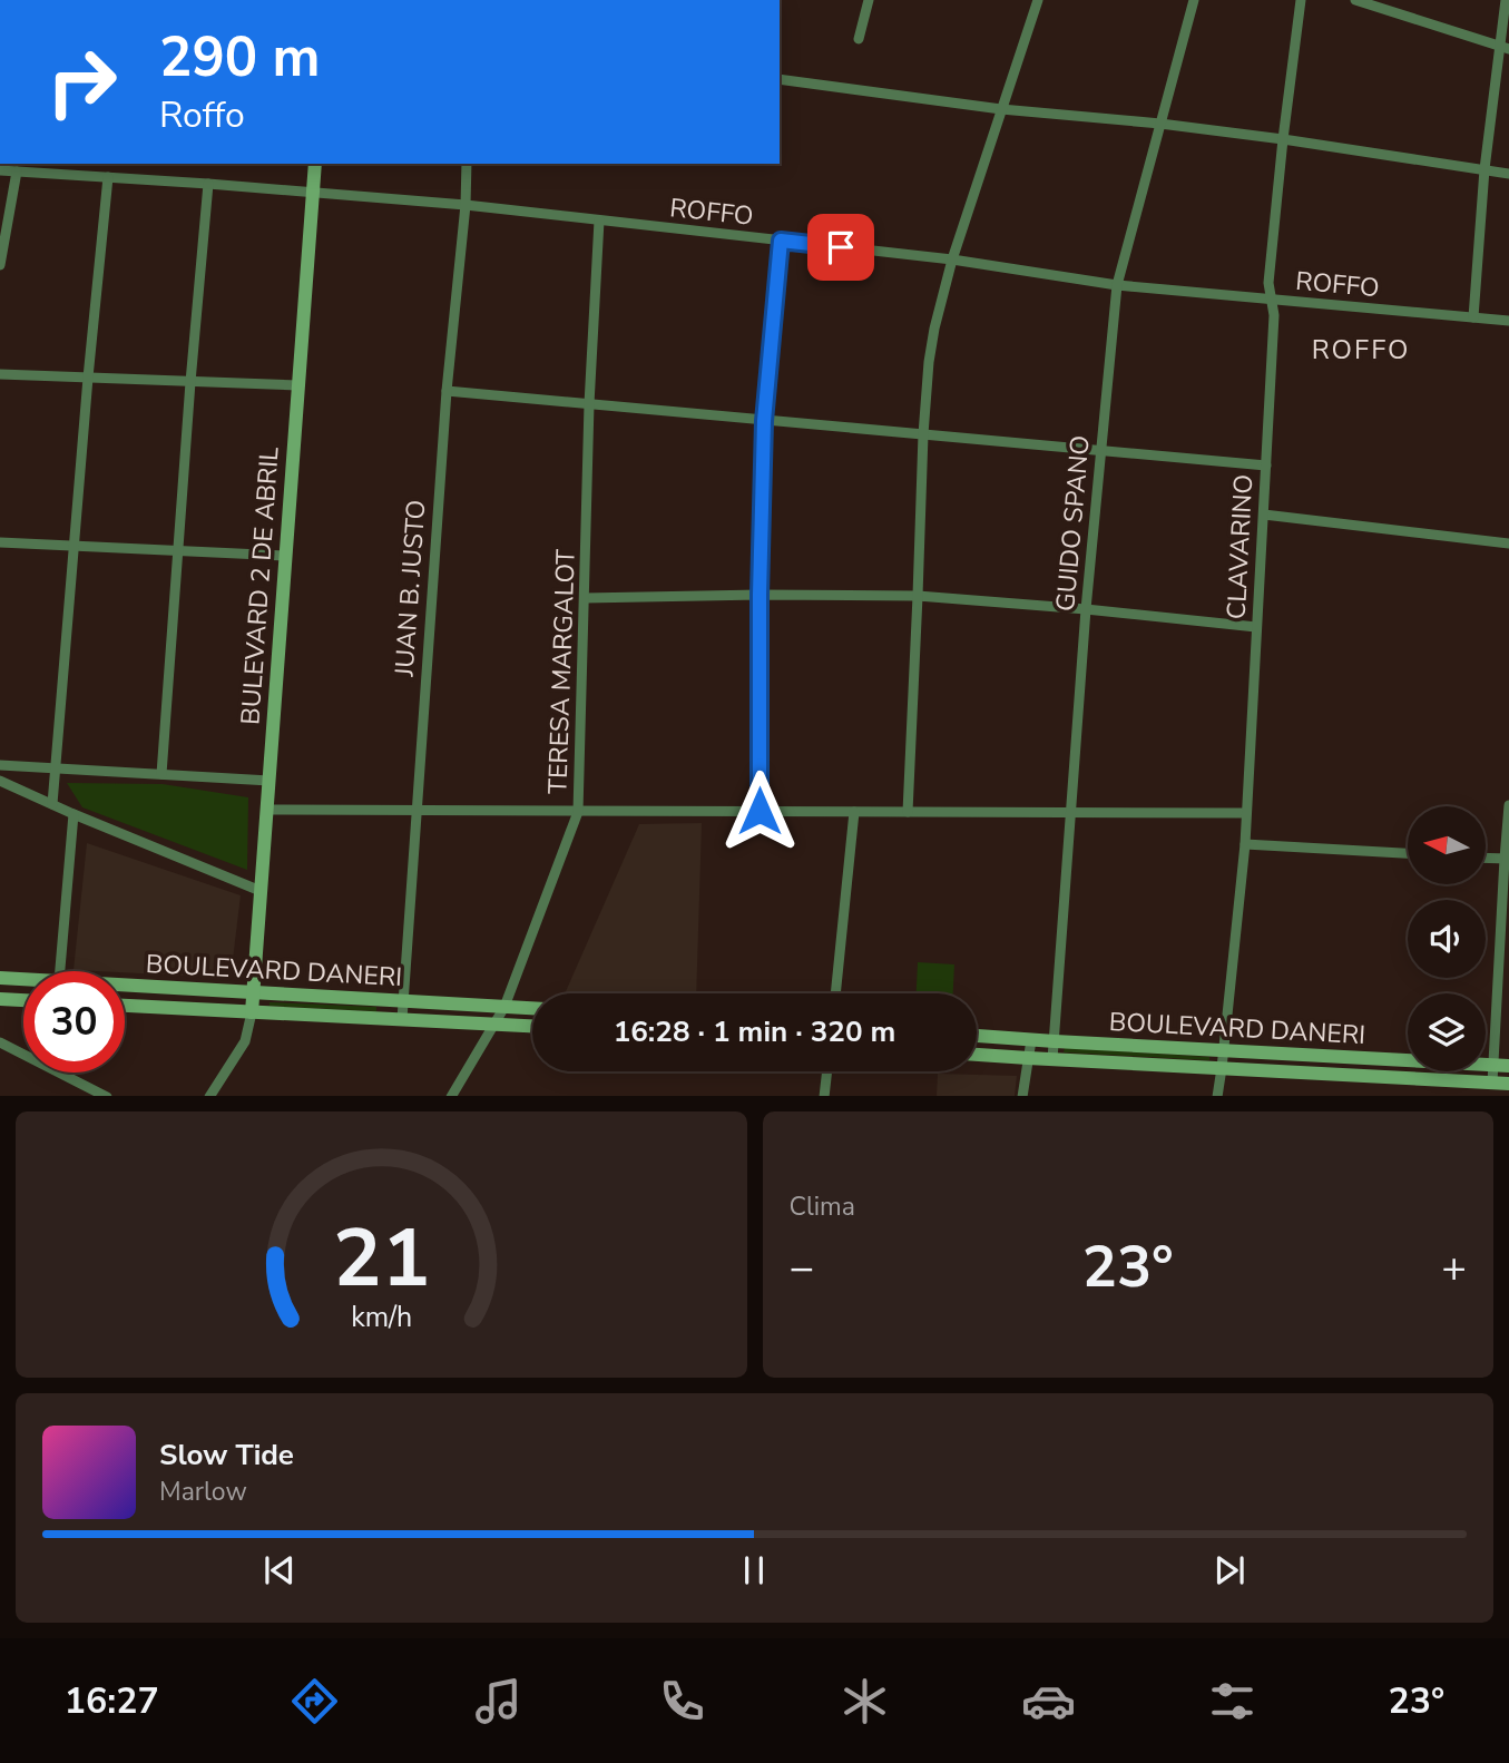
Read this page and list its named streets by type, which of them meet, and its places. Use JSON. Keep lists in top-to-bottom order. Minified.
{"streets":{"main road":["BULEVARD 2 DE ABRIL","BOULEVARD DANERI"],"street":["ROFFO","GUIDO SPANO","CLAVARINO","JUAN B. JUSTO","TERESA MARGALOT"]},"crossings":[["ROFFO","GUIDO SPANO"],["ROFFO","CLAVARINO"],["ROFFO","BULEVARD 2 DE ABRIL"],["ROFFO","JUAN B. JUSTO"],["ROFFO","TERESA MARGALOT"],["GUIDO SPANO","BOULEVARD DANERI"],["CLAVARINO","BOULEVARD DANERI"],["BULEVARD 2 DE ABRIL","BOULEVARD DANERI"],["JUAN B. JUSTO","BOULEVARD DANERI"],["TERESA MARGALOT","BOULEVARD DANERI"]],"districts":["ROFFO"],"north":"left","page":{"turn":["290 m","Roffo"],"limit":"30","trip":"16:28 · 1 min · 320 m","tile":"Clima","heat":["−","23°","+"],"song":["Slow Tide","Marlow"],"tabs":["16:27","23°"],"gauge":["21","km/h"]}}
